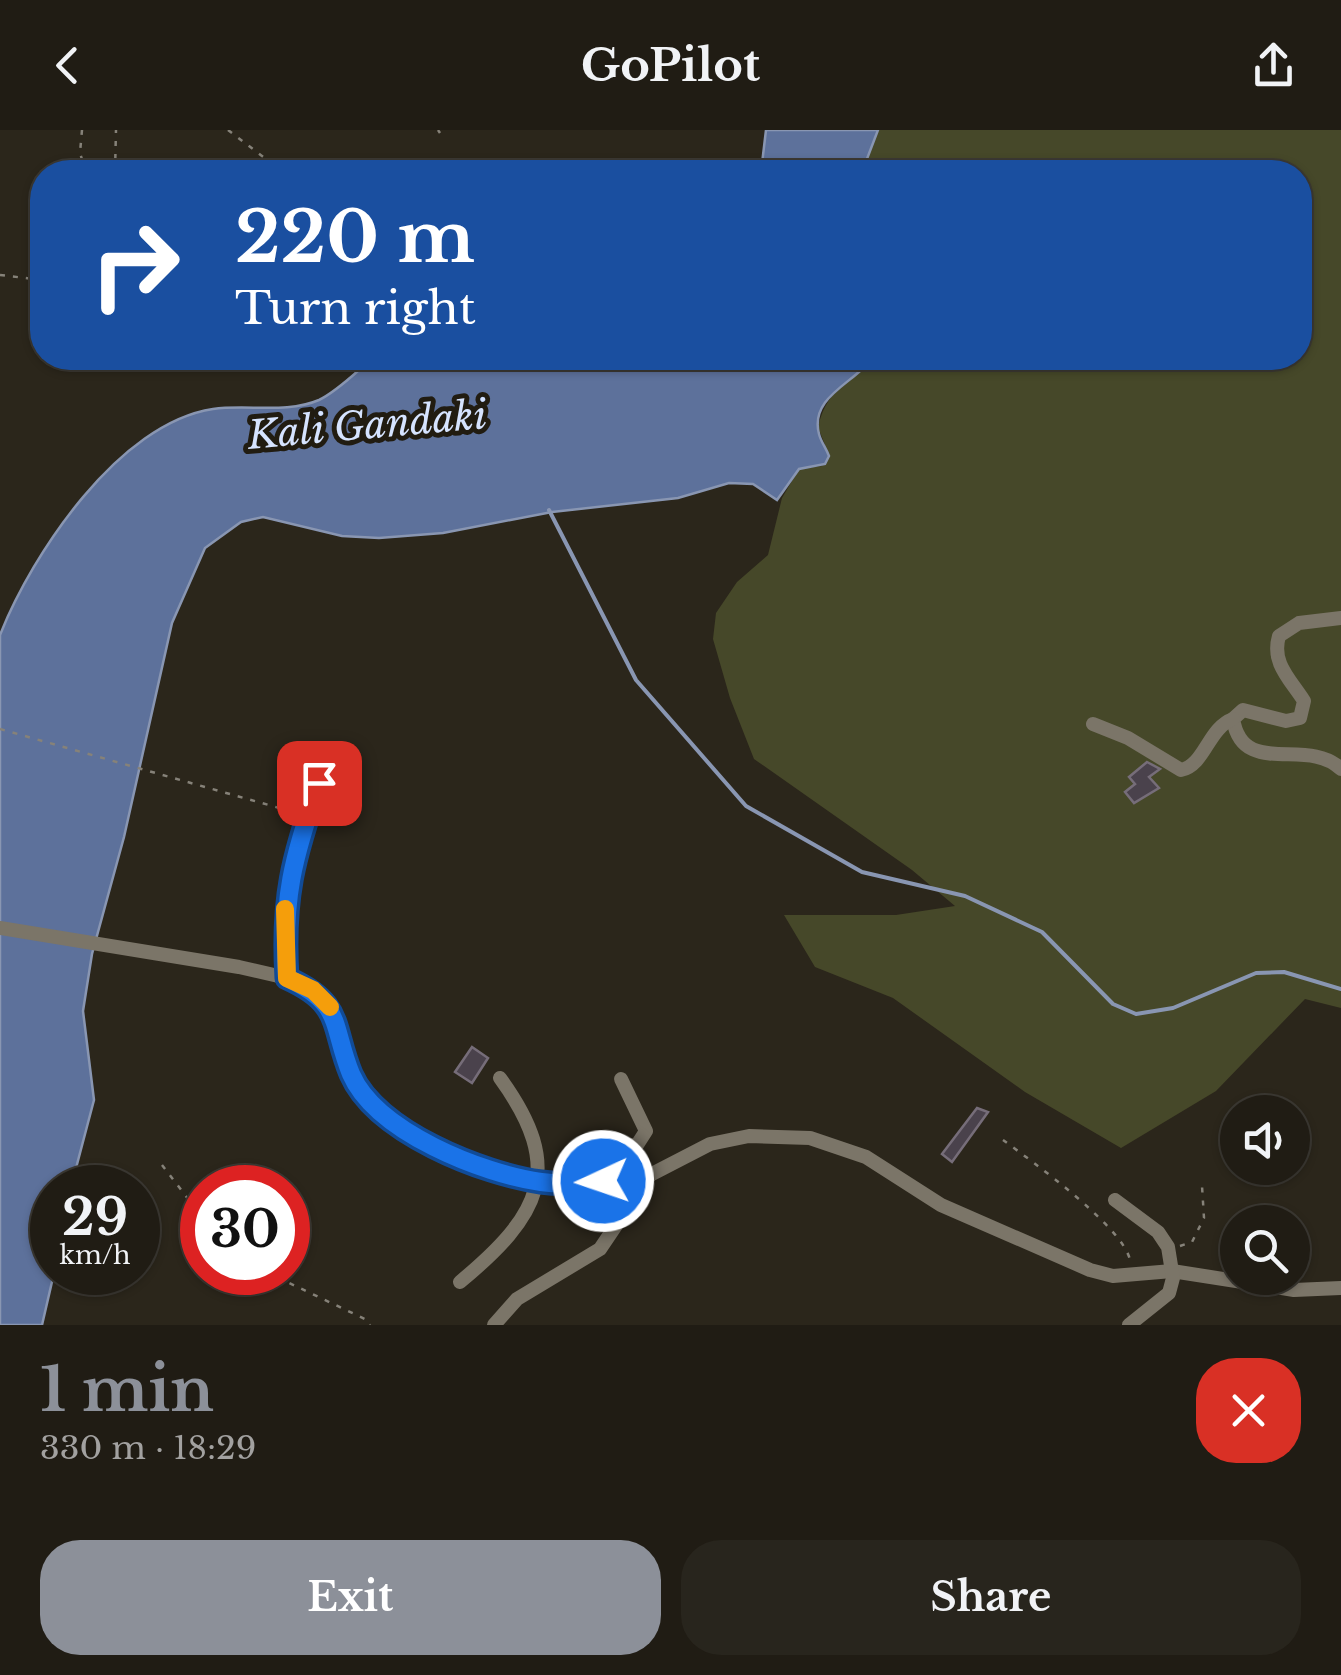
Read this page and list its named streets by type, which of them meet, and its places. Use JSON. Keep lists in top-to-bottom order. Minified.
{"water":["Kali Gandaki"],"page":{"header":"GoPilot","turn":["220 m","Turn right"],"speed":"29 km/h","limit":"30","heading":["1 min","330 m · 18:29"],"buttons":["Exit","Share"]}}
